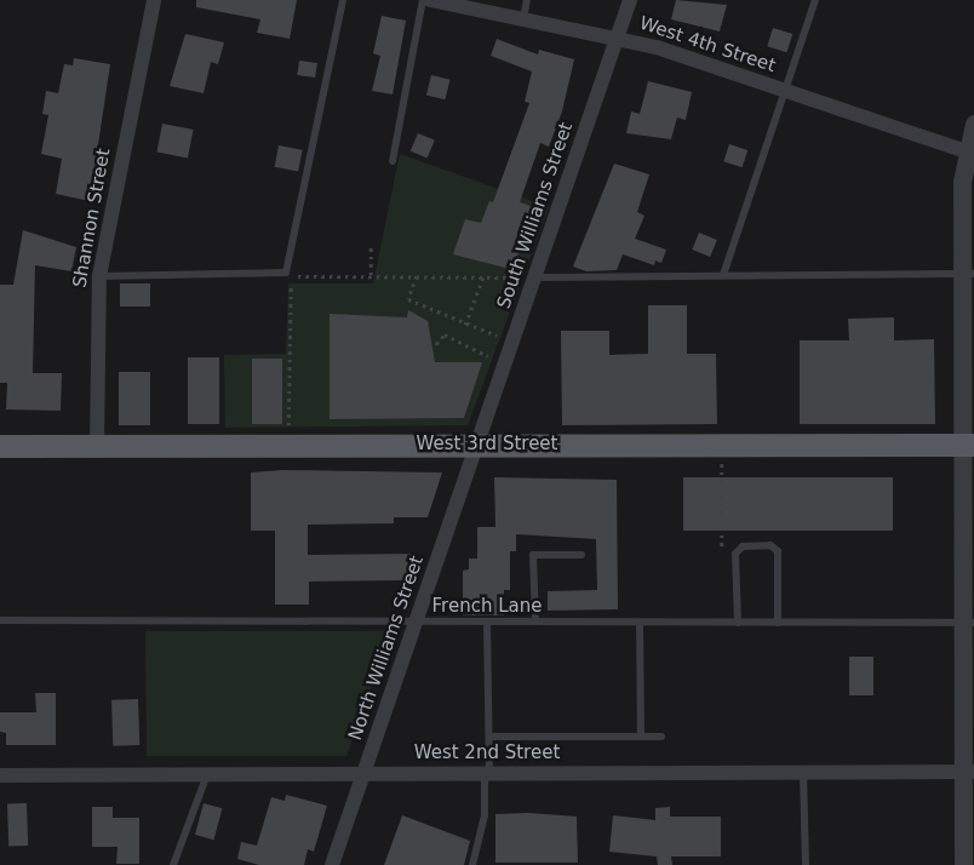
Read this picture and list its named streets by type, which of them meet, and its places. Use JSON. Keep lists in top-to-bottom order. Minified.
{"streets":{"main road":["West 3rd Street"],"street":["West 4th Street","South Williams Street","Shannon Street","North Williams Street","West 2nd Street"],"lane":["French Lane"]},"crossings":[["West 4th Street","South Williams Street"],["South Williams Street","West 3rd Street"],["South Williams Street","North Williams Street"],["Shannon Street","West 3rd Street"],["West 3rd Street","North Williams Street"],["French Lane","North Williams Street"],["North Williams Street","West 2nd Street"]]}
